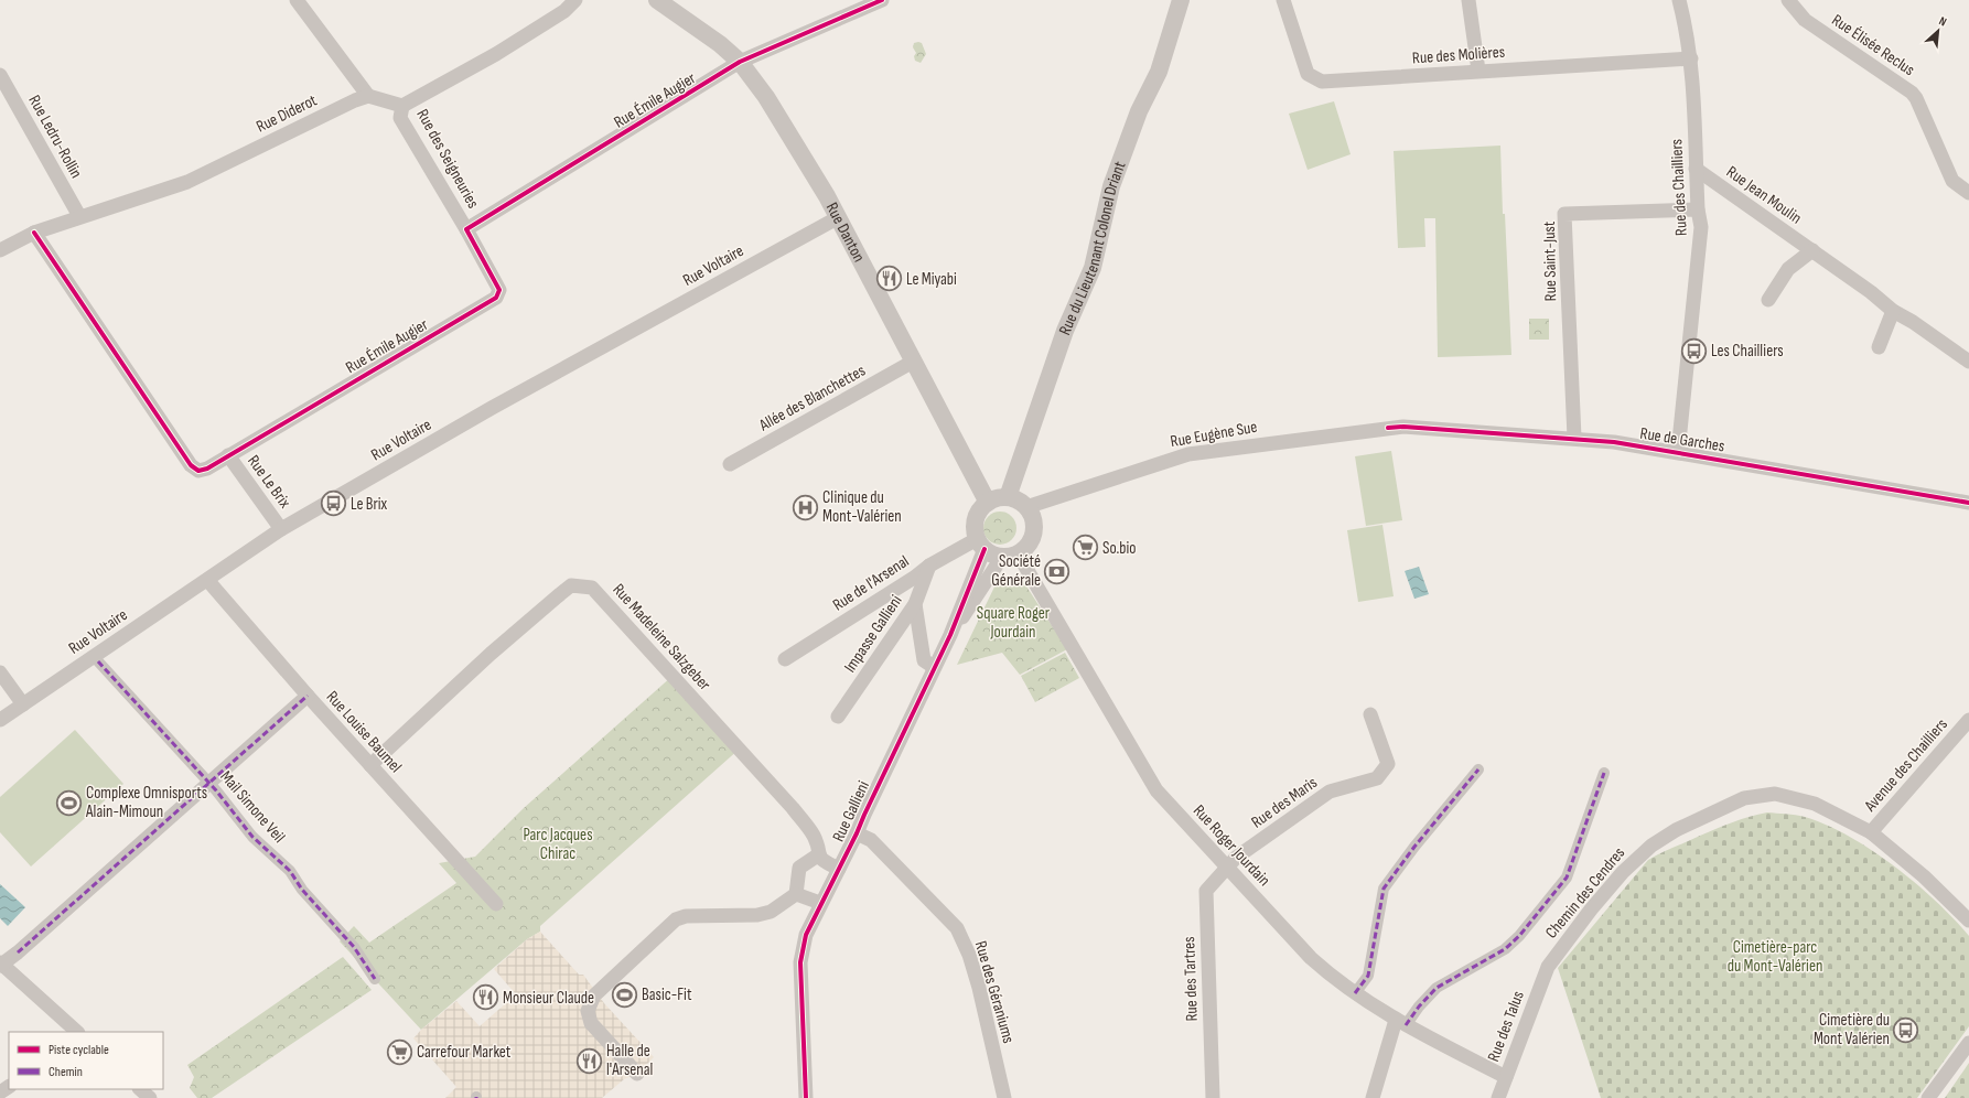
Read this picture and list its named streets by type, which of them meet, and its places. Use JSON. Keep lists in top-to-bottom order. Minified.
{"streets":{"street":["Rue Élisée Reclus","Rue des Molières","Rue Émile Augier","Rue Diderot","Rue Ledru-Rollin","Rue des Seigneuries","Rue des Chailliers","Rue Jean Moulin","Rue Danton","Rue du Lieutenant Colonel Driant","Rue Saint-Just","Rue Voltaire","Allée des Blanchettes","Rue Eugène Sue","Rue de Garches","Rue Le Brix","Rue de l'Arsenal","Impasse Gallieni","Rue Madeleine Salzgeber","Rue Louise Baumel","Avenue des Chailliers","Rue des Maris","Mail Simone Veil","Rue Gallieni","Rue Roger Jourdain","Chemin des Cendres","Rue des Tartres","Rue des Géraniums","Rue des Talus"]},"crossings":[["Rue des Molières","Rue des Chailliers"],["Rue Émile Augier","Rue Diderot"],["Rue Émile Augier","Rue des Seigneuries"],["Rue Émile Augier","Rue Danton"],["Rue Émile Augier","Rue Le Brix"],["Rue Diderot","Rue Ledru-Rollin"],["Rue des Chailliers","Rue Jean Moulin"],["Rue des Chailliers","Rue Saint-Just"],["Rue des Chailliers","Rue de Garches"],["Rue Danton","Rue du Lieutenant Colonel Driant"],["Rue Danton","Rue Voltaire"],["Rue Danton","Allée des Blanchettes"],["Rue Danton","Rue Eugène Sue"],["Rue Danton","Rue de l'Arsenal"],["Rue Danton","Rue Gallieni"],["Rue Danton","Rue Roger Jourdain"],["Rue du Lieutenant Colonel Driant","Rue Eugène Sue"],["Rue du Lieutenant Colonel Driant","Rue de l'Arsenal"],["Rue du Lieutenant Colonel Driant","Rue Gallieni"],["Rue du Lieutenant Colonel Driant","Rue Roger Jourdain"],["Rue Saint-Just","Rue de Garches"],["Rue Voltaire","Rue Le Brix"],["Rue Voltaire","Rue Louise Baumel"],["Rue Eugène Sue","Rue de Garches"],["Rue Eugène Sue","Rue de l'Arsenal"],["Rue Eugène Sue","Rue Gallieni"],["Rue Eugène Sue","Rue Roger Jourdain"],["Rue de l'Arsenal","Impasse Gallieni"],["Rue de l'Arsenal","Rue Gallieni"],["Rue de l'Arsenal","Rue Roger Jourdain"],["Rue Madeleine Salzgeber","Rue Louise Baumel"],["Avenue des Chailliers","Chemin des Cendres"],["Rue des Maris","Rue Roger Jourdain"],["Rue des Maris","Rue des Tartres"],["Rue Gallieni","Rue Roger Jourdain"],["Rue Gallieni","Rue des Géraniums"],["Rue Roger Jourdain","Rue des Tartres"],["Rue Roger Jourdain","Rue des Talus"],["Chemin des Cendres","Rue des Talus"]],"parks":["Square Roger Jourdain","Parc Jacques Chirac","Cimetière-parc du Mont-Valérien"],"places":{"restaurant":["Le Miyabi","Monsieur Claude","Halle de l'Arsenal"],"bus stop":["Les Chailliers","Le Brix","Cimetière du Mont Valérien"],"hospital":["Clinique du Mont-Valérien"],"supermarket":["So.bio","Carrefour Market"],"bank":["Société Générale"],"sports":["Complexe Omnisports Alain-Mimoun","Basic-Fit"]},"legend":["Piste cyclable","Chemin"],"north":"top right"}
